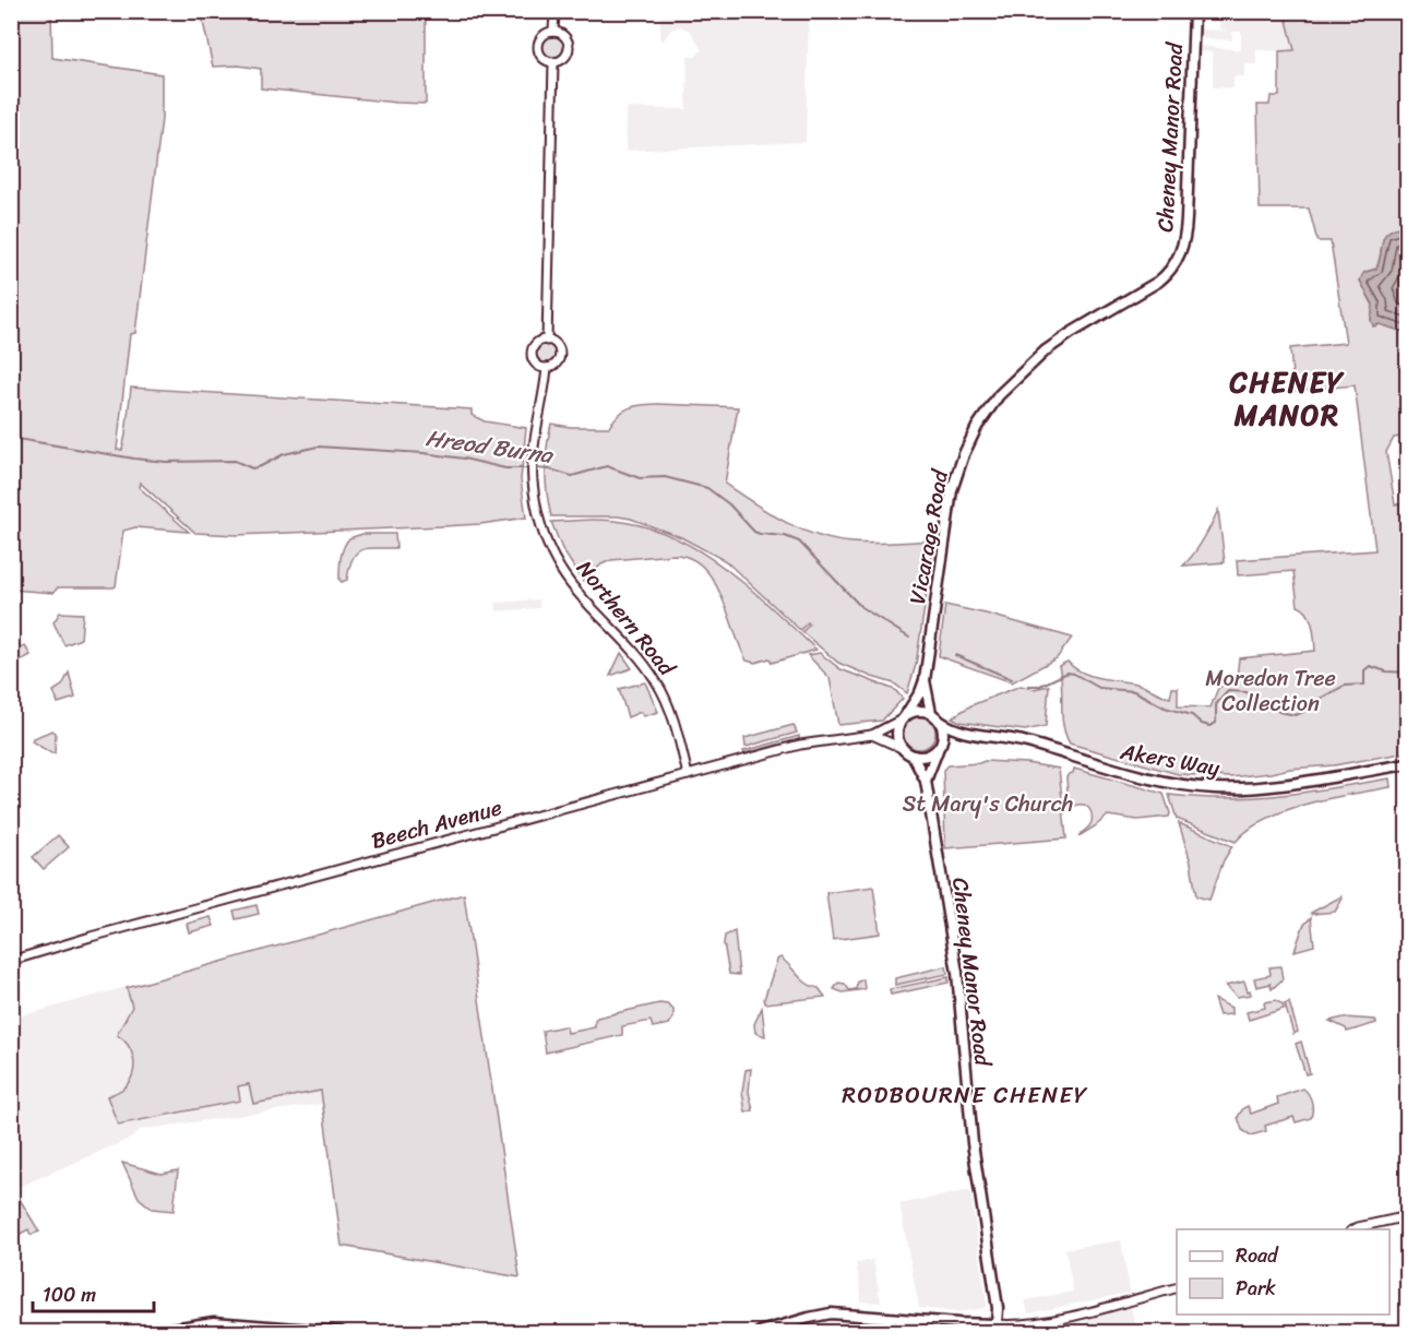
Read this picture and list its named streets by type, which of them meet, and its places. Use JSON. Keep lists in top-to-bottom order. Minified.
{"streets":{"main road":["Cheney Manor Road","Vicarage Road","Akers Way"],"street":["Northern Road","Beech Avenue"]},"crossings":[["Cheney Manor Road","Vicarage Road"],["Cheney Manor Road","Akers Way"],["Cheney Manor Road","Beech Avenue"],["Vicarage Road","Akers Way"],["Vicarage Road","Beech Avenue"],["Northern Road","Beech Avenue"],["Akers Way","Beech Avenue"]],"districts":["CHENEY MANOR","RODBOURNE CHENEY"],"water":["Hreod Burna"],"parks":["Moredon Tree Collection","St Mary's Church"],"legend":["Road","Park"],"scale_bar":"100 m"}
